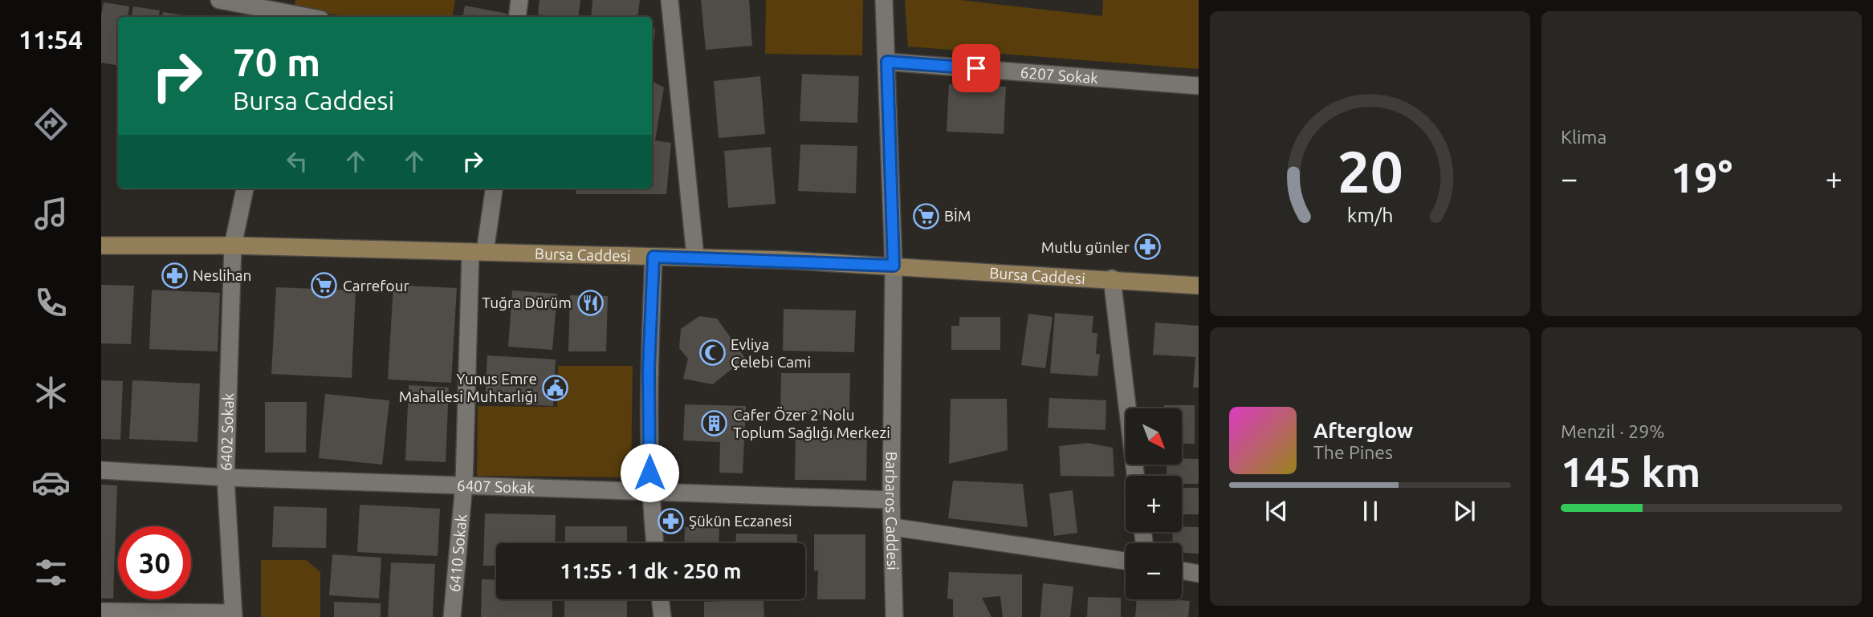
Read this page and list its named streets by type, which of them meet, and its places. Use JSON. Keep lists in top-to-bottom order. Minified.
{"streets":{"main road":["Bursa Caddesi"],"street":["6207 Sokak","6402 Sokak","6407 Sokak","Barbaros Caddesi","6410 Sokak"]},"crossings":[["6207 Sokak","Barbaros Caddesi"],["Bursa Caddesi","6402 Sokak"],["Bursa Caddesi","Barbaros Caddesi"],["Bursa Caddesi","6410 Sokak"],["6402 Sokak","6407 Sokak"],["6407 Sokak","Barbaros Caddesi"],["6407 Sokak","6410 Sokak"]],"places":{"supermarket":["BİM","Carrefour"],"pharmacy":["Mutlu günler","Neslihan","Şükün Eczanesi"],"restaurant":["Tuğra Dürüm"],"mosque":["Evliya Çelebi Cami"],"public building":["Yunus Emre Mahallesi Muhtarlığı"],"building":["Cafer Özer 2 Nolu Toplum Sağlığı Merkezi"]},"north":"bottom right","page":{"tabs":"11:54","tile":["Klima",["Menzil · 29%","145 km"]],"turn":["70 m","Bursa Caddesi"],"heat":["−","19°","+"],"song":["Afterglow","The Pines"],"map_buttons":["+","−"],"limit":"30","trip":"11:55 · 1 dk · 250 m","gauge":["20","km/h"]}}
